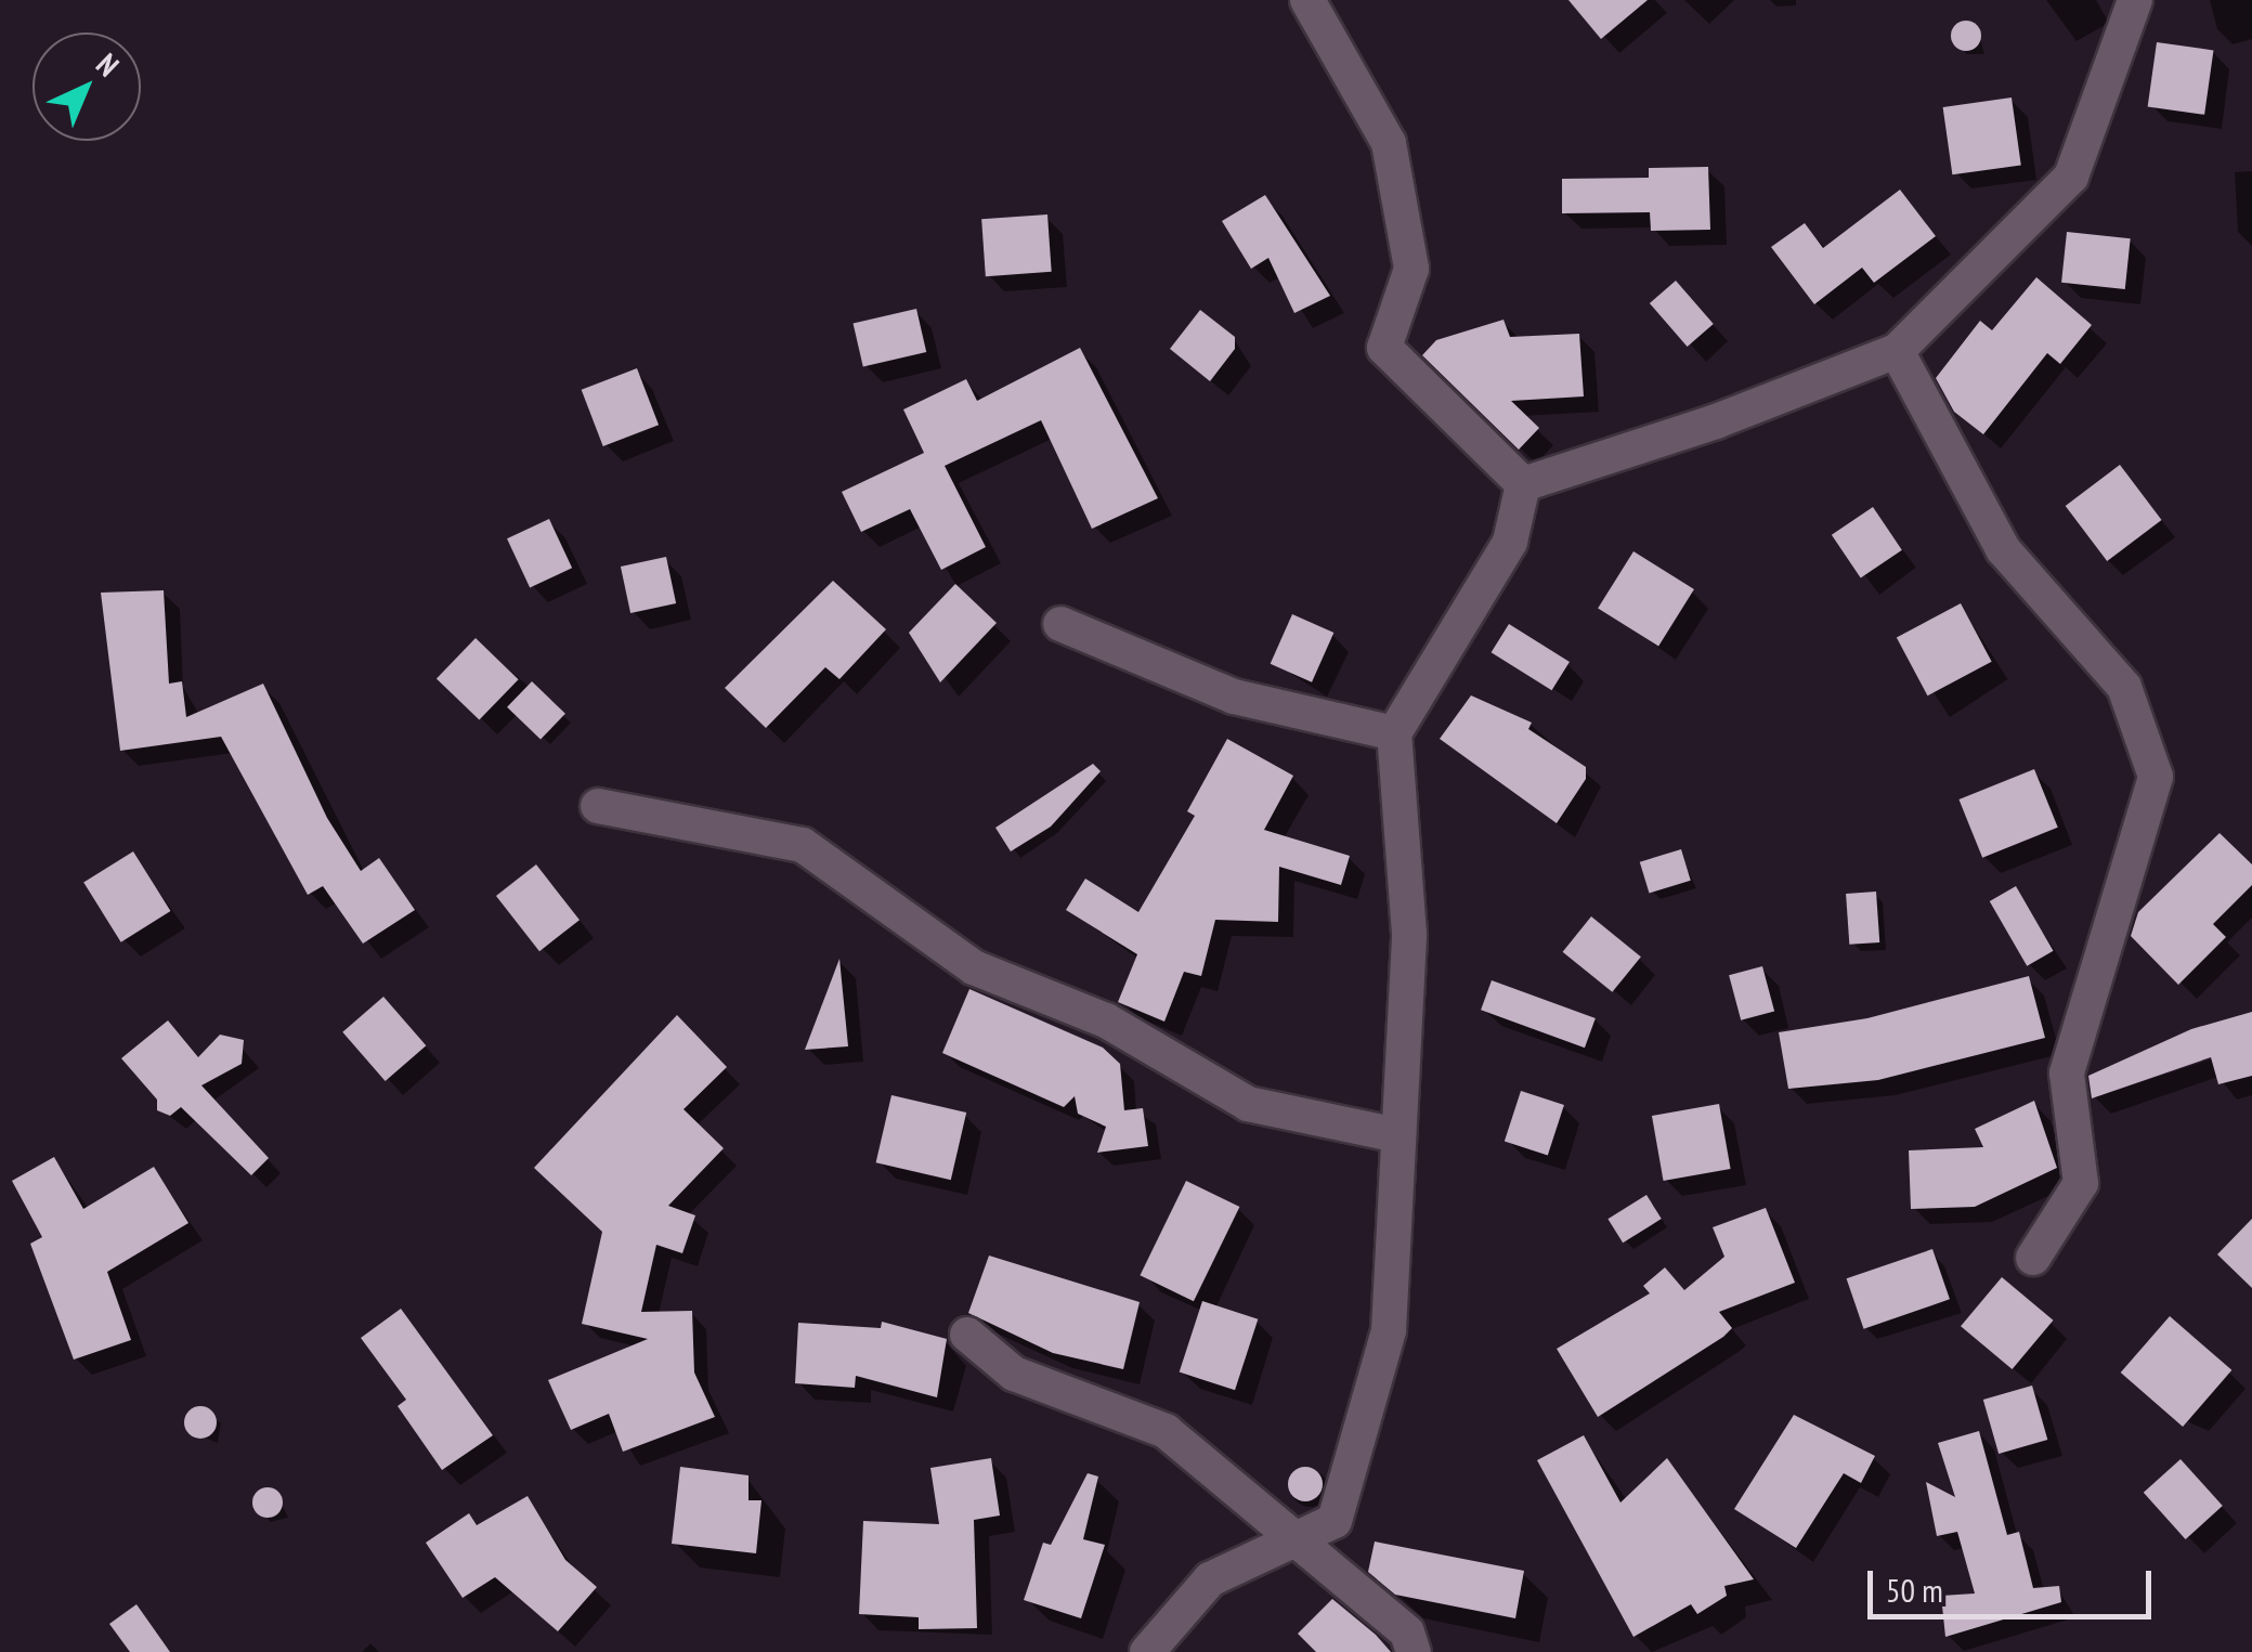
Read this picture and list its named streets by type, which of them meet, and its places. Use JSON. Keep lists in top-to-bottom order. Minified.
{"scale_bar":"50 m","north":"top right"}
